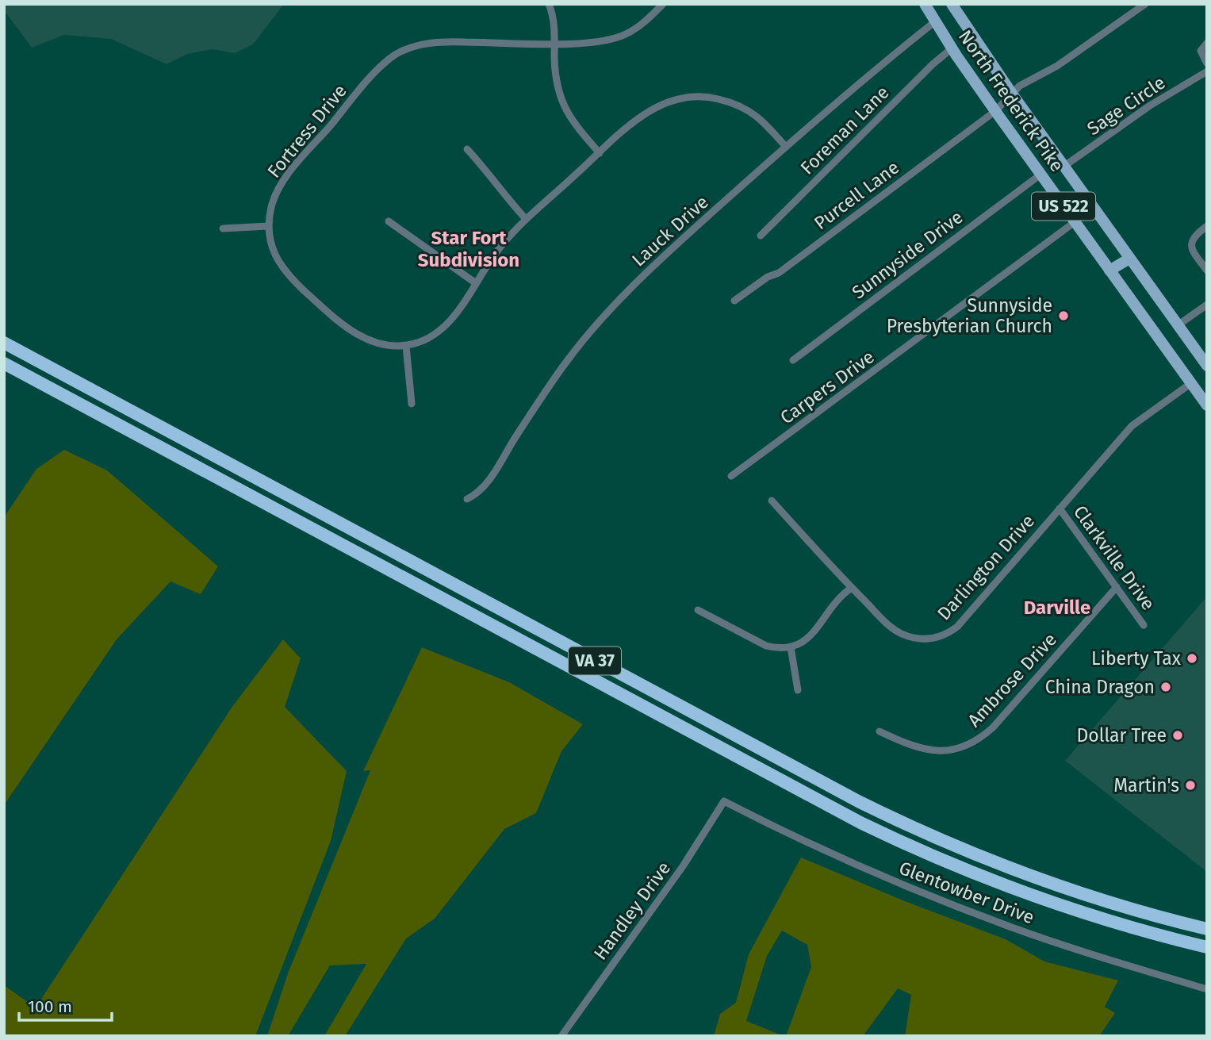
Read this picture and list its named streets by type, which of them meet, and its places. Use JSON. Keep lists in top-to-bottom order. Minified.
{"streets":{"highway":["VA 37"],"main road":["North Frederick Pike","US 522"],"street":["Sage Circle","Foreman Lane","Fortress Drive","Purcell Lane","Lauck Drive","Sunnyside Drive","Carpers Drive","Clarkville Drive","Darlington Drive","Ambrose Drive","Glentowber Drive","Handley Drive"]},"crossings":[["North Frederick Pike","Sage Circle"],["North Frederick Pike","Foreman Lane"],["North Frederick Pike","Purcell Lane"],["North Frederick Pike","Lauck Drive"],["North Frederick Pike","Sunnyside Drive"],["North Frederick Pike","Carpers Drive"],["North Frederick Pike","Darlington Drive"],["Clarkville Drive","Darlington Drive"],["Clarkville Drive","Ambrose Drive"],["Glentowber Drive","Handley Drive"]],"districts":["Star Fort Subdivision","Darville"],"places":["Sunnyside Presbyterian Church","Liberty Tax","China Dragon","Dollar Tree","Martin's"],"scale_bar":"100 m"}
